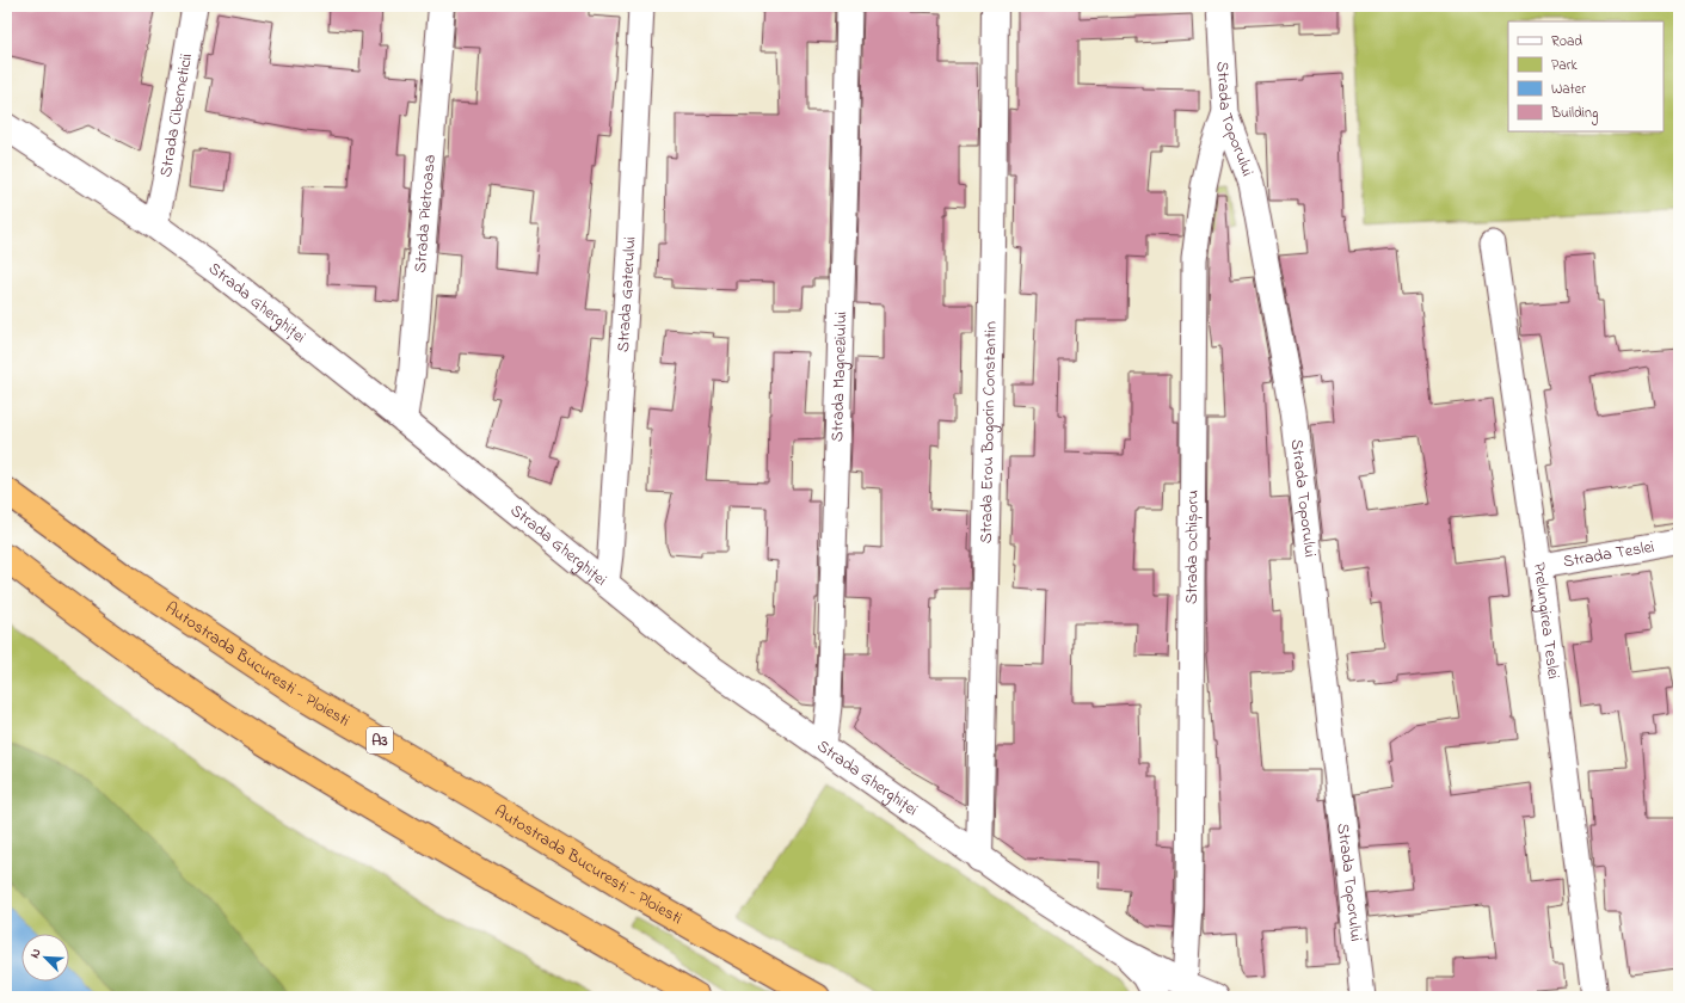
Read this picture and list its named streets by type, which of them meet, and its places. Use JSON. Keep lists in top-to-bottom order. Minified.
{"streets":{"highway":["Autostrada Bucuresti - Ploiesti","A3"],"street":["Strada Ciberneticii","Strada Toporului","Strada Pietroasa","Strada Gaterului","Strada Gherghiței","Strada Magneziului","Strada Erou Bogorin Constantin","Strada Ochișoru","Strada Teslei","Prelungirea Teslei"]},"crossings":[["Strada Ciberneticii","Strada Gherghiței"],["Strada Toporului","Strada Ochișoru"],["Strada Pietroasa","Strada Gherghiței"],["Strada Gaterului","Strada Gherghiței"],["Strada Gherghiței","Strada Magneziului"],["Strada Gherghiței","Strada Erou Bogorin Constantin"],["Strada Gherghiței","Strada Ochișoru"],["Strada Teslei","Prelungirea Teslei"]],"legend":["Road","Park","Water","Building"],"north":"top left"}
